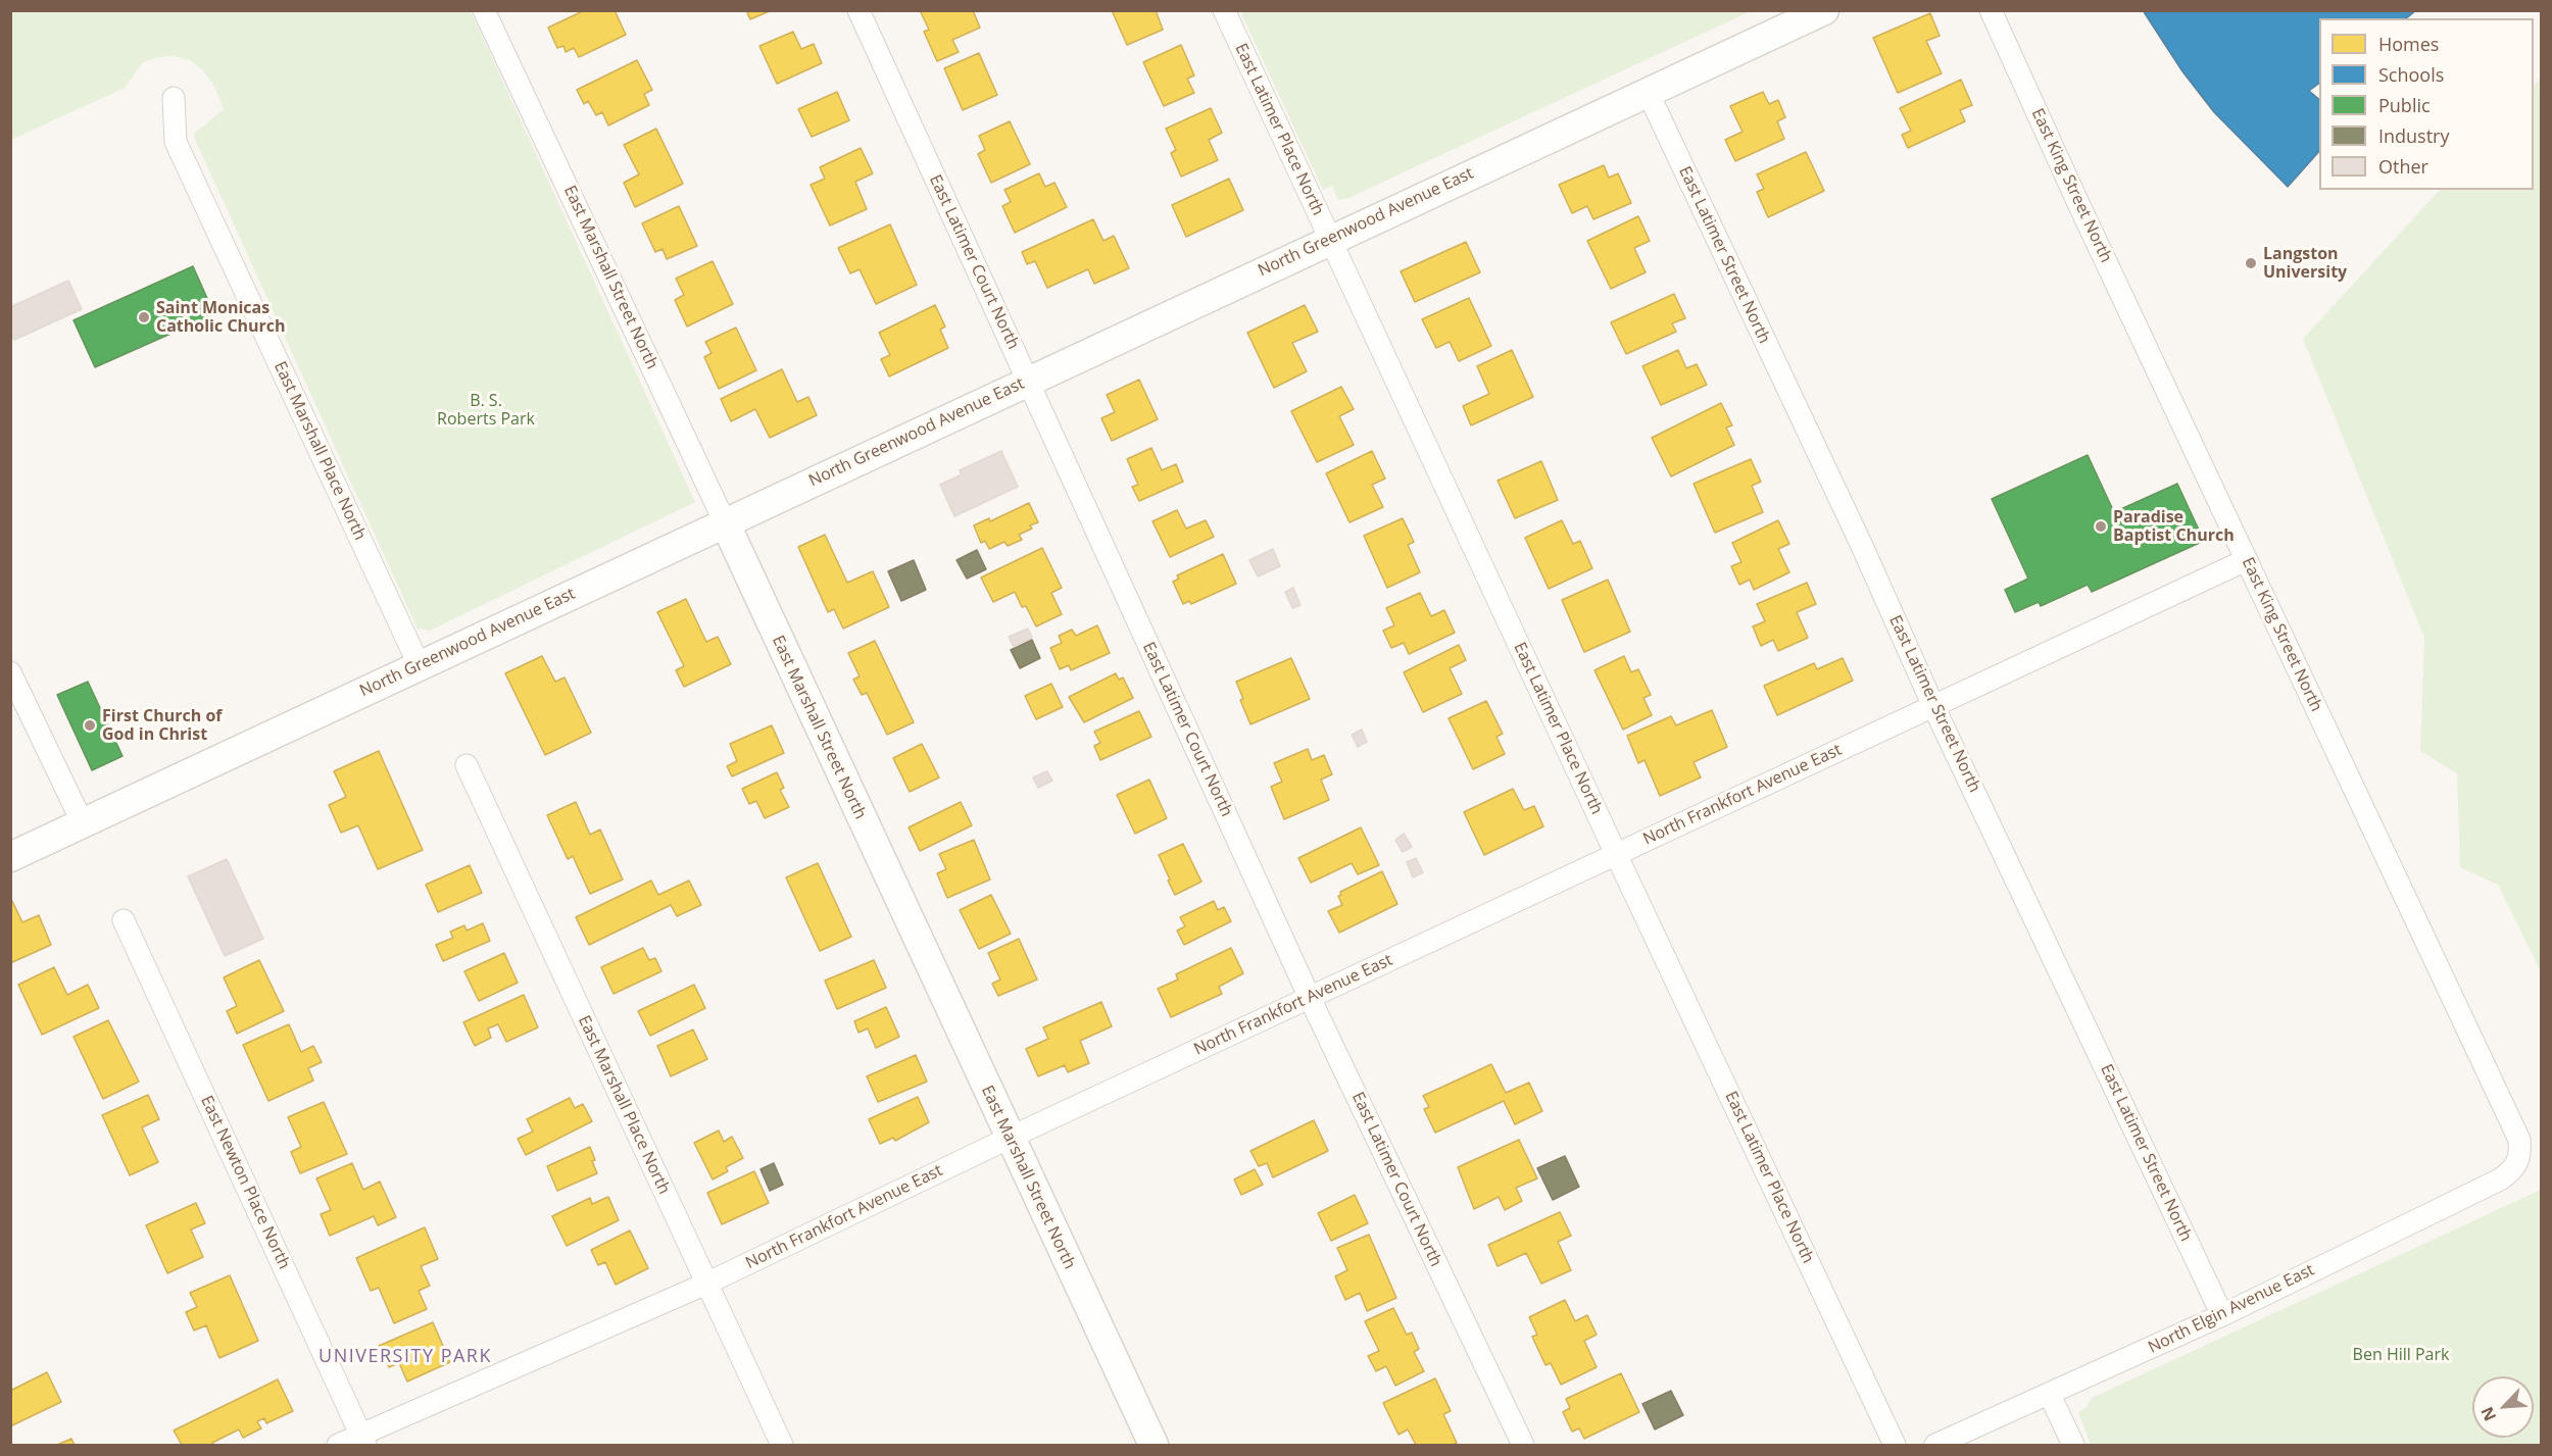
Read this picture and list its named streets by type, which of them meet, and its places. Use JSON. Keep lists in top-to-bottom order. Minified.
{"streets":{"street":["East Latimer Place North","East King Street North","North Greenwood Avenue East","East Latimer Street North","East Latimer Court North","East Marshall Street North","East Marshall Place North","North Frankfort Avenue East","East Newton Place North","North Elgin Avenue East"]},"crossings":[["East Latimer Place North","North Greenwood Avenue East"],["East Latimer Place North","North Frankfort Avenue East"],["East King Street North","North Frankfort Avenue East"],["East King Street North","North Elgin Avenue East"],["North Greenwood Avenue East","East Latimer Street North"],["North Greenwood Avenue East","East Latimer Court North"],["North Greenwood Avenue East","East Marshall Street North"],["North Greenwood Avenue East","East Marshall Place North"],["East Latimer Street North","North Frankfort Avenue East"],["East Latimer Street North","North Elgin Avenue East"],["East Latimer Court North","North Frankfort Avenue East"],["East Marshall Street North","North Frankfort Avenue East"],["East Marshall Place North","North Frankfort Avenue East"],["North Frankfort Avenue East","East Newton Place North"]],"districts":["UNIVERSITY PARK"],"parks":["B. S. Roberts Park","Ben Hill Park"],"places":["Langston University","Saint Monicas Catholic Church","Paradise Baptist Church","First Church of God in Christ"],"legend":["Homes","Schools","Public","Industry","Other"],"north":"bottom left"}
